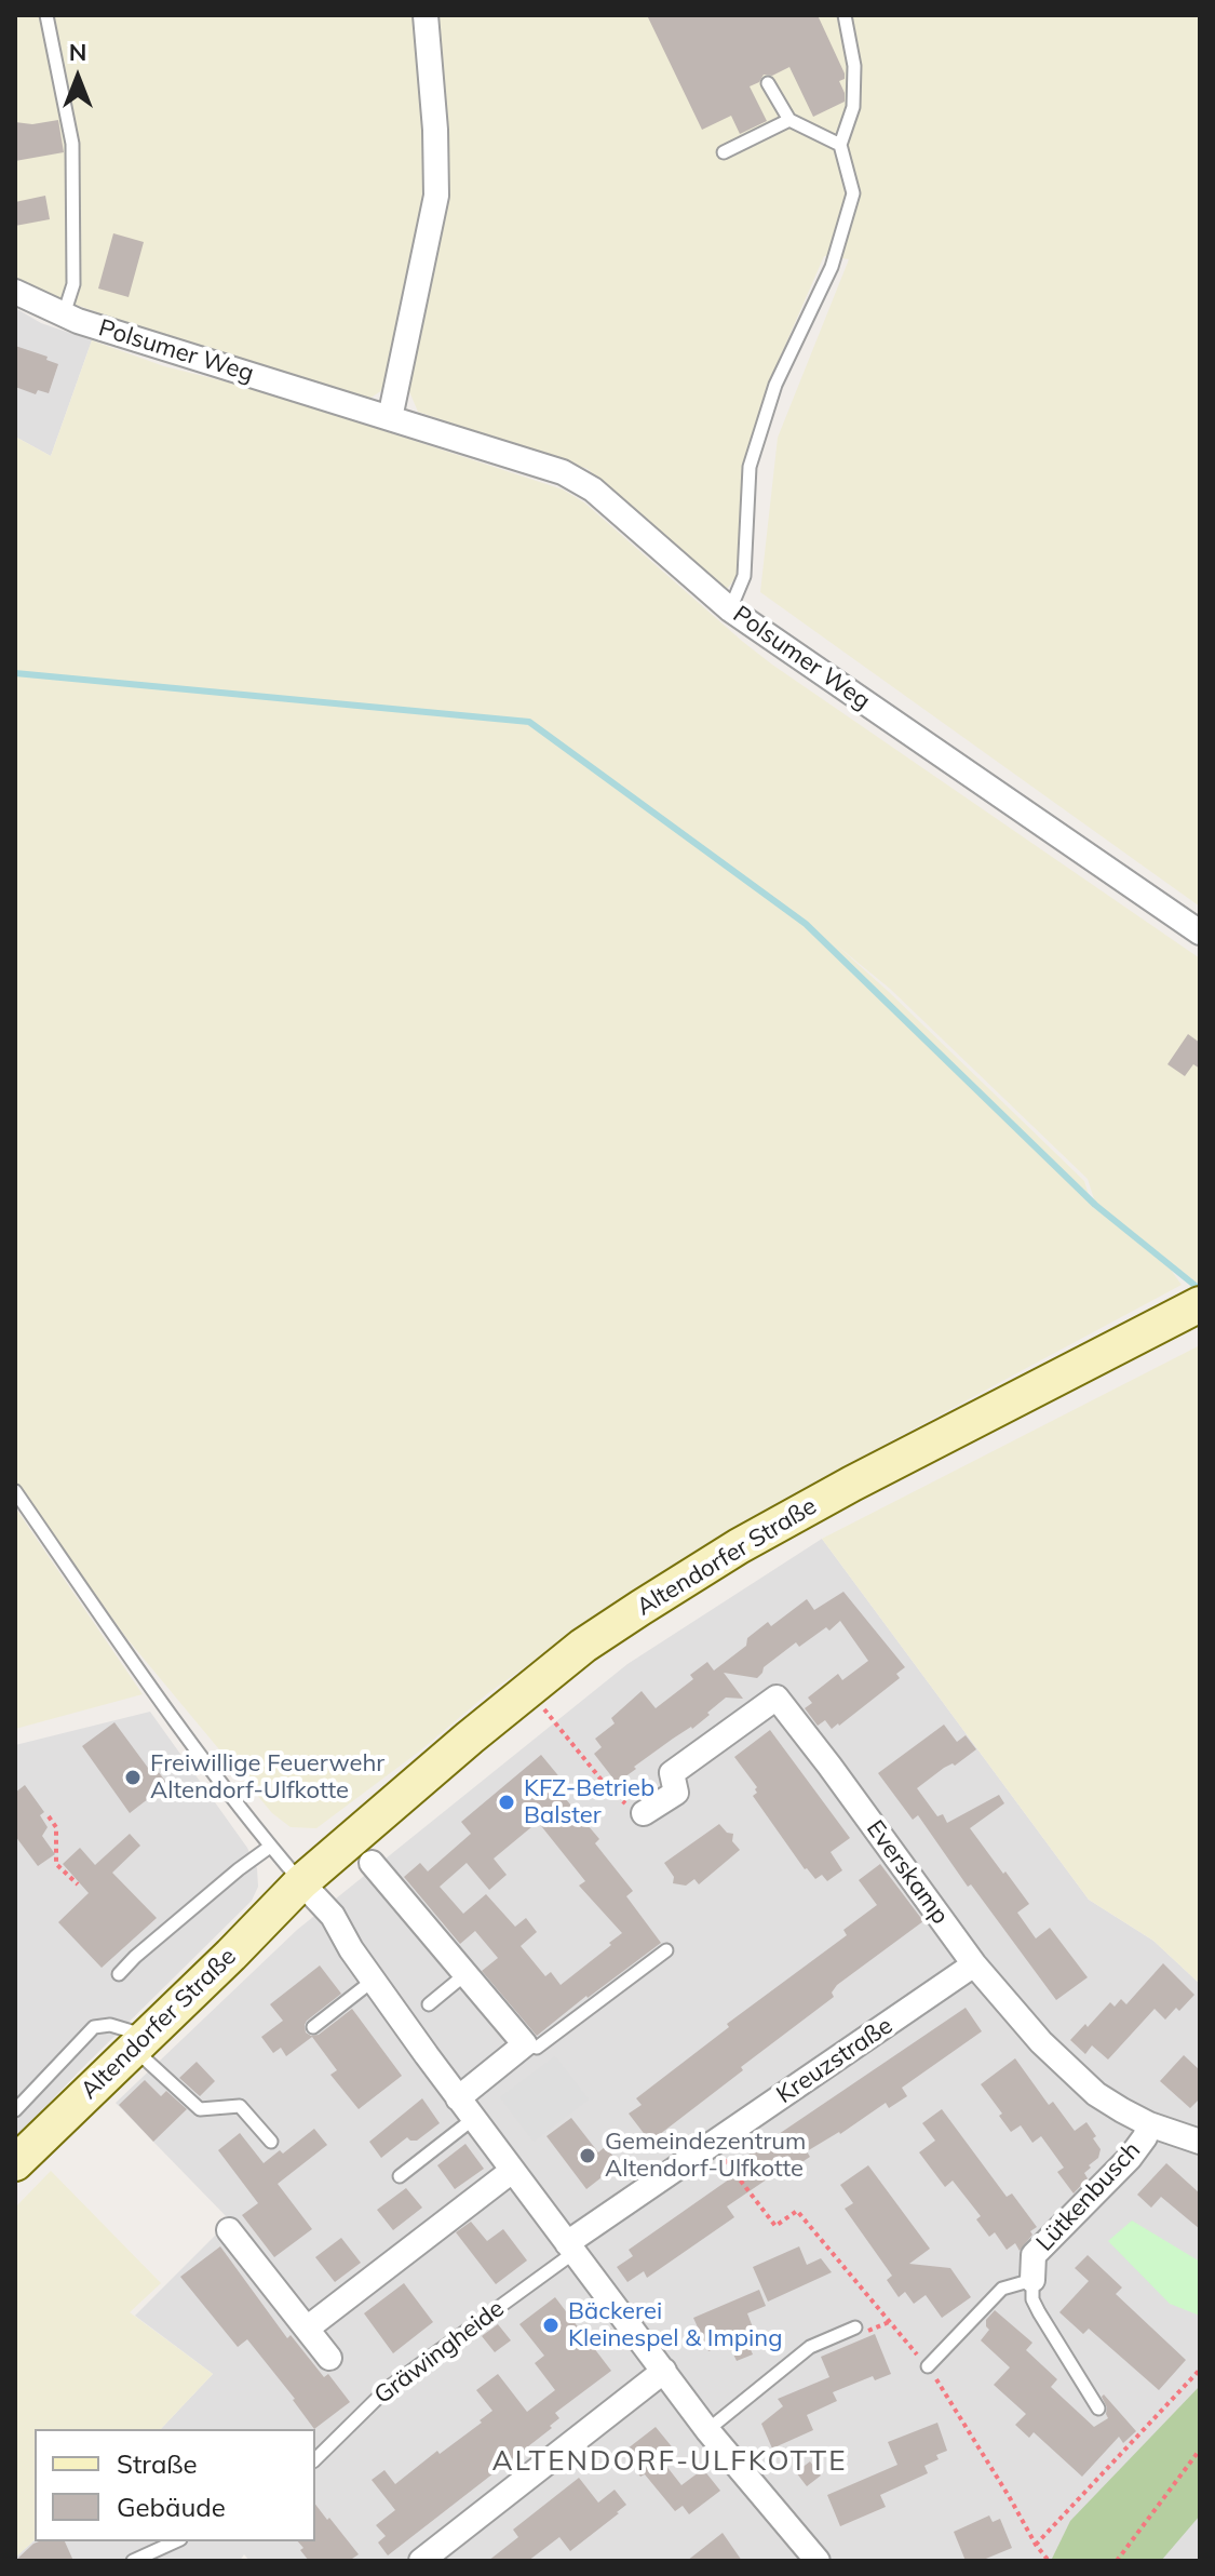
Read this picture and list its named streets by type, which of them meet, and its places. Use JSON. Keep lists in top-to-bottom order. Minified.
{"streets":{"street":["Polsumer Weg","Altendorfer Straße","Everskamp","Kreuzstraße","Lütkenbusch"],"lane":["Gräwingheide"]},"crossings":[["Everskamp","Kreuzstraße"],["Everskamp","Lütkenbusch"],["Kreuzstraße","Gräwingheide"]],"districts":["ALTENDORF-ULFKOTTE"],"places":["Freiwillige Feuerwehr Altendorf-Ulfkotte","KFZ-Betrieb Balster","Gemeindezentrum Altendorf-Ulfkotte","Bäckerei Kleinespel & Imping"],"legend":["Straße","Gebäude"],"north":"top"}
